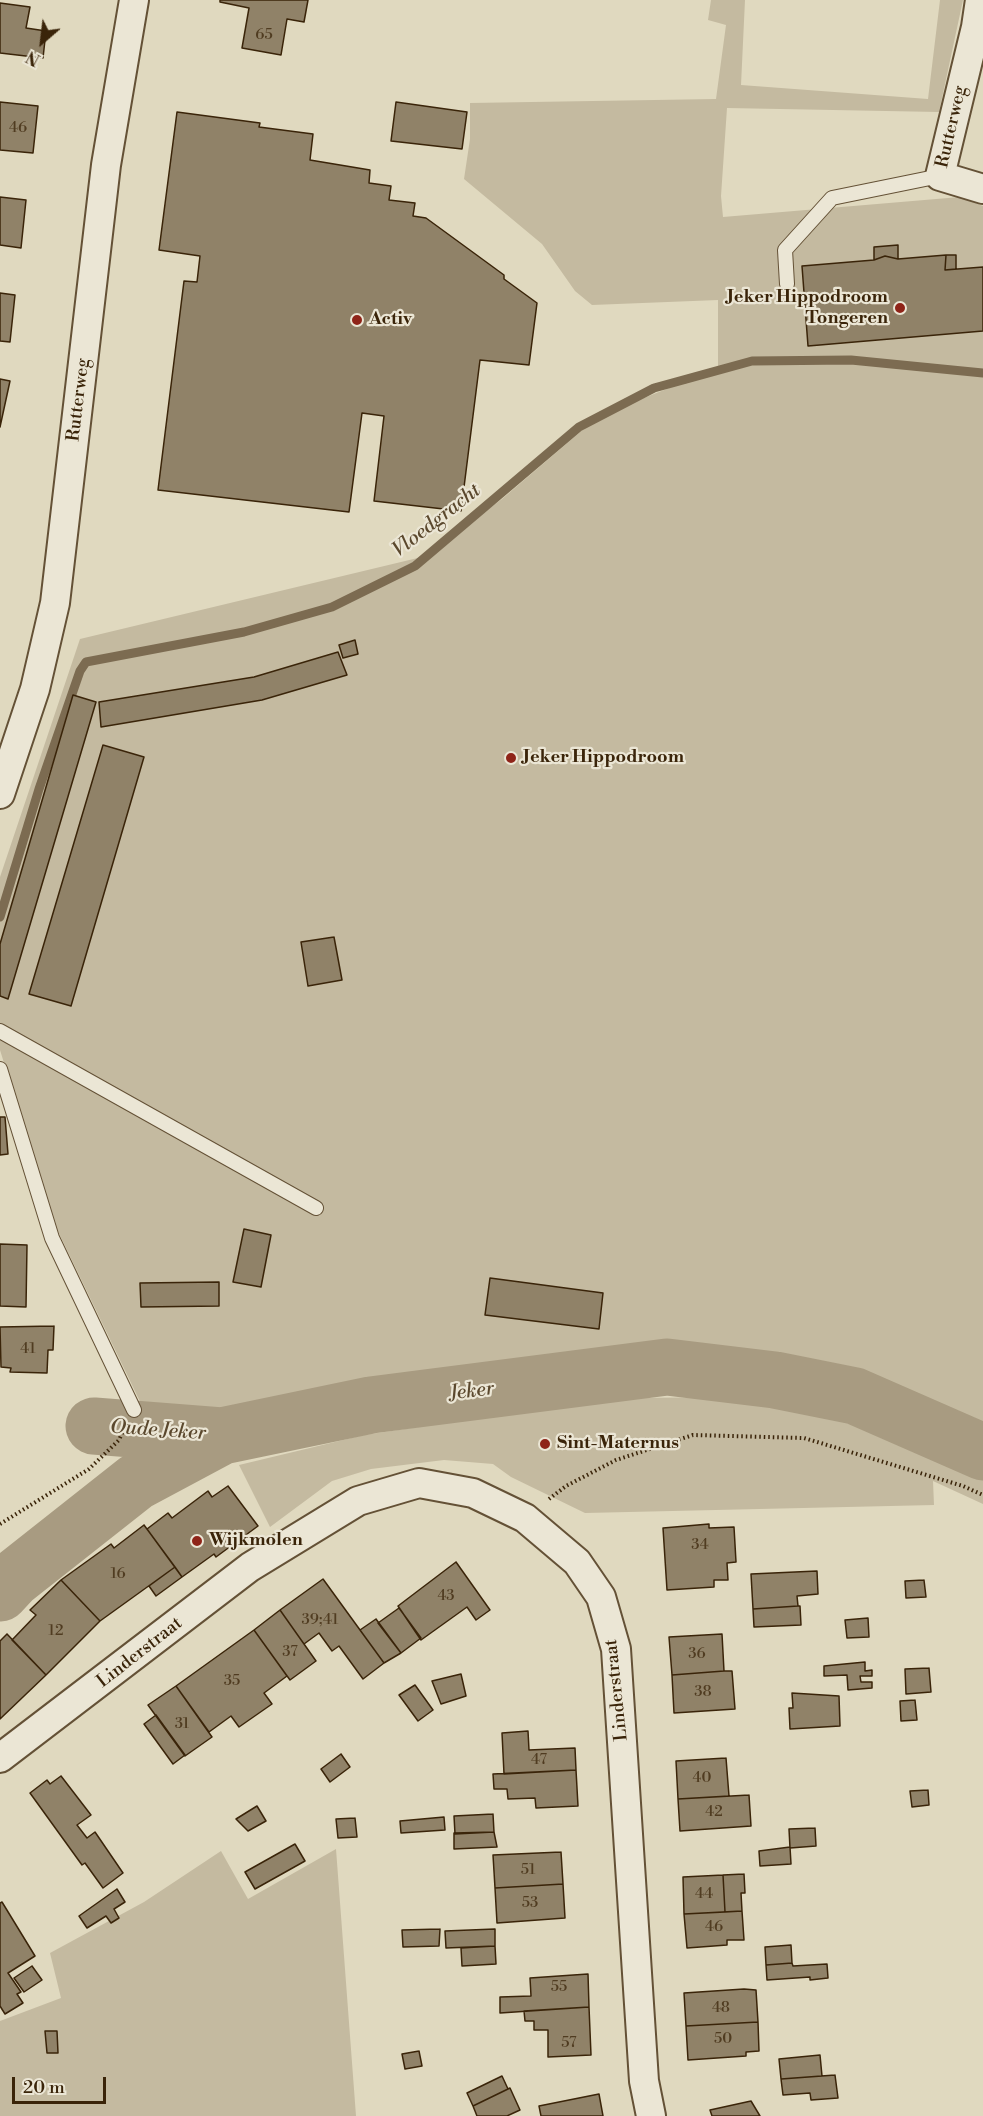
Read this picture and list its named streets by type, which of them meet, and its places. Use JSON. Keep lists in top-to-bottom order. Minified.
{"streets":{"street":["Rutterweg","Linderstraat"]},"water":["Vloedgracht","Jeker","Oude Jeker"],"places":["Jeker Hippodroom Tongeren","Activ","Jeker Hippodroom","Sint-Maternus","Wijkmolen"],"house_numbers":["65","46","41","34","16","43","39;41","12","37","36","35","38","31","47","40","42","51","44","53","46","55","48","50","57"],"scale_bar":"20 m","north":"bottom left"}
